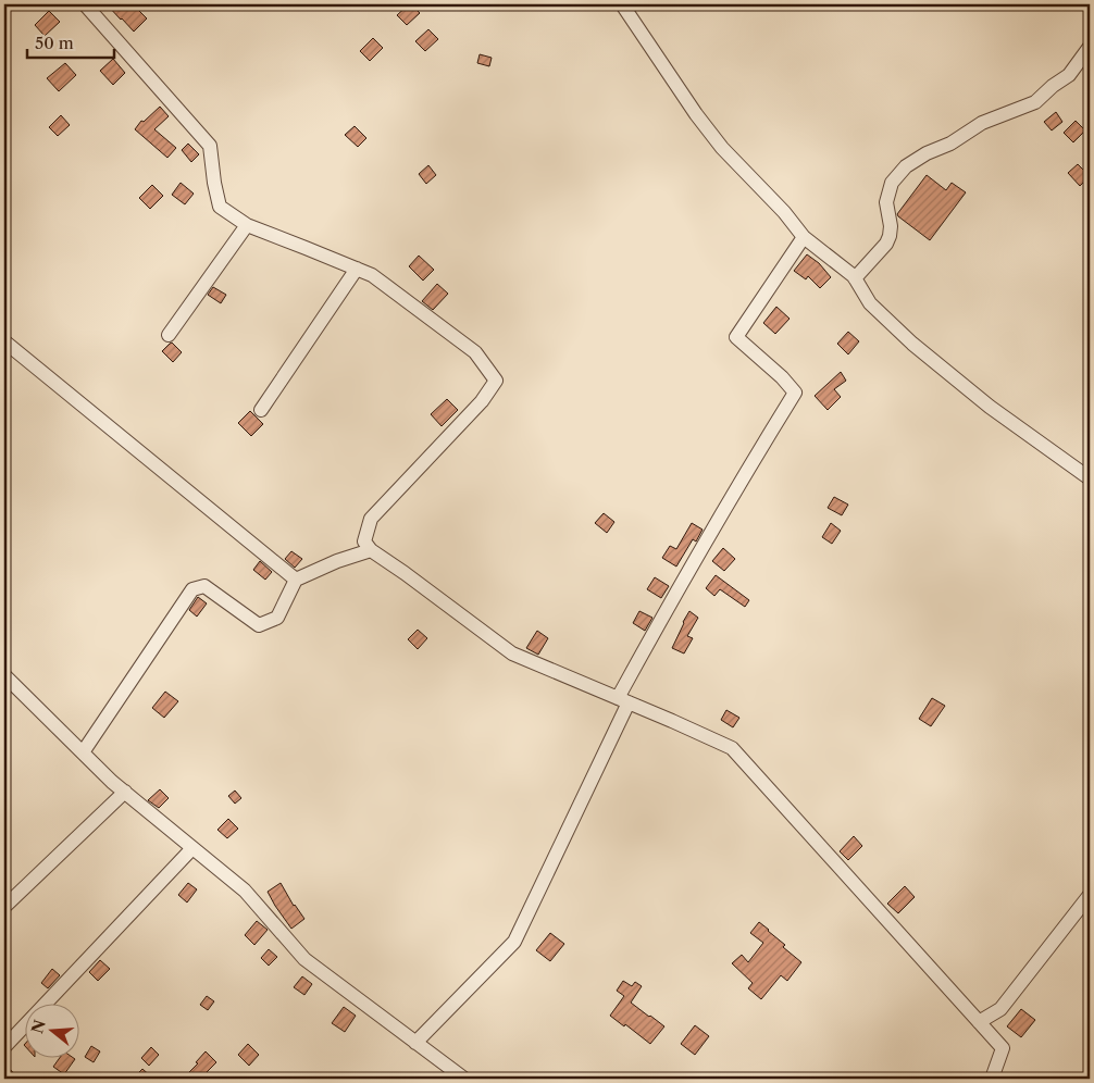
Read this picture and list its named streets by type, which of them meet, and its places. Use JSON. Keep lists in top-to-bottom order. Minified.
{"scale_bar":"50 m","north":"left"}
